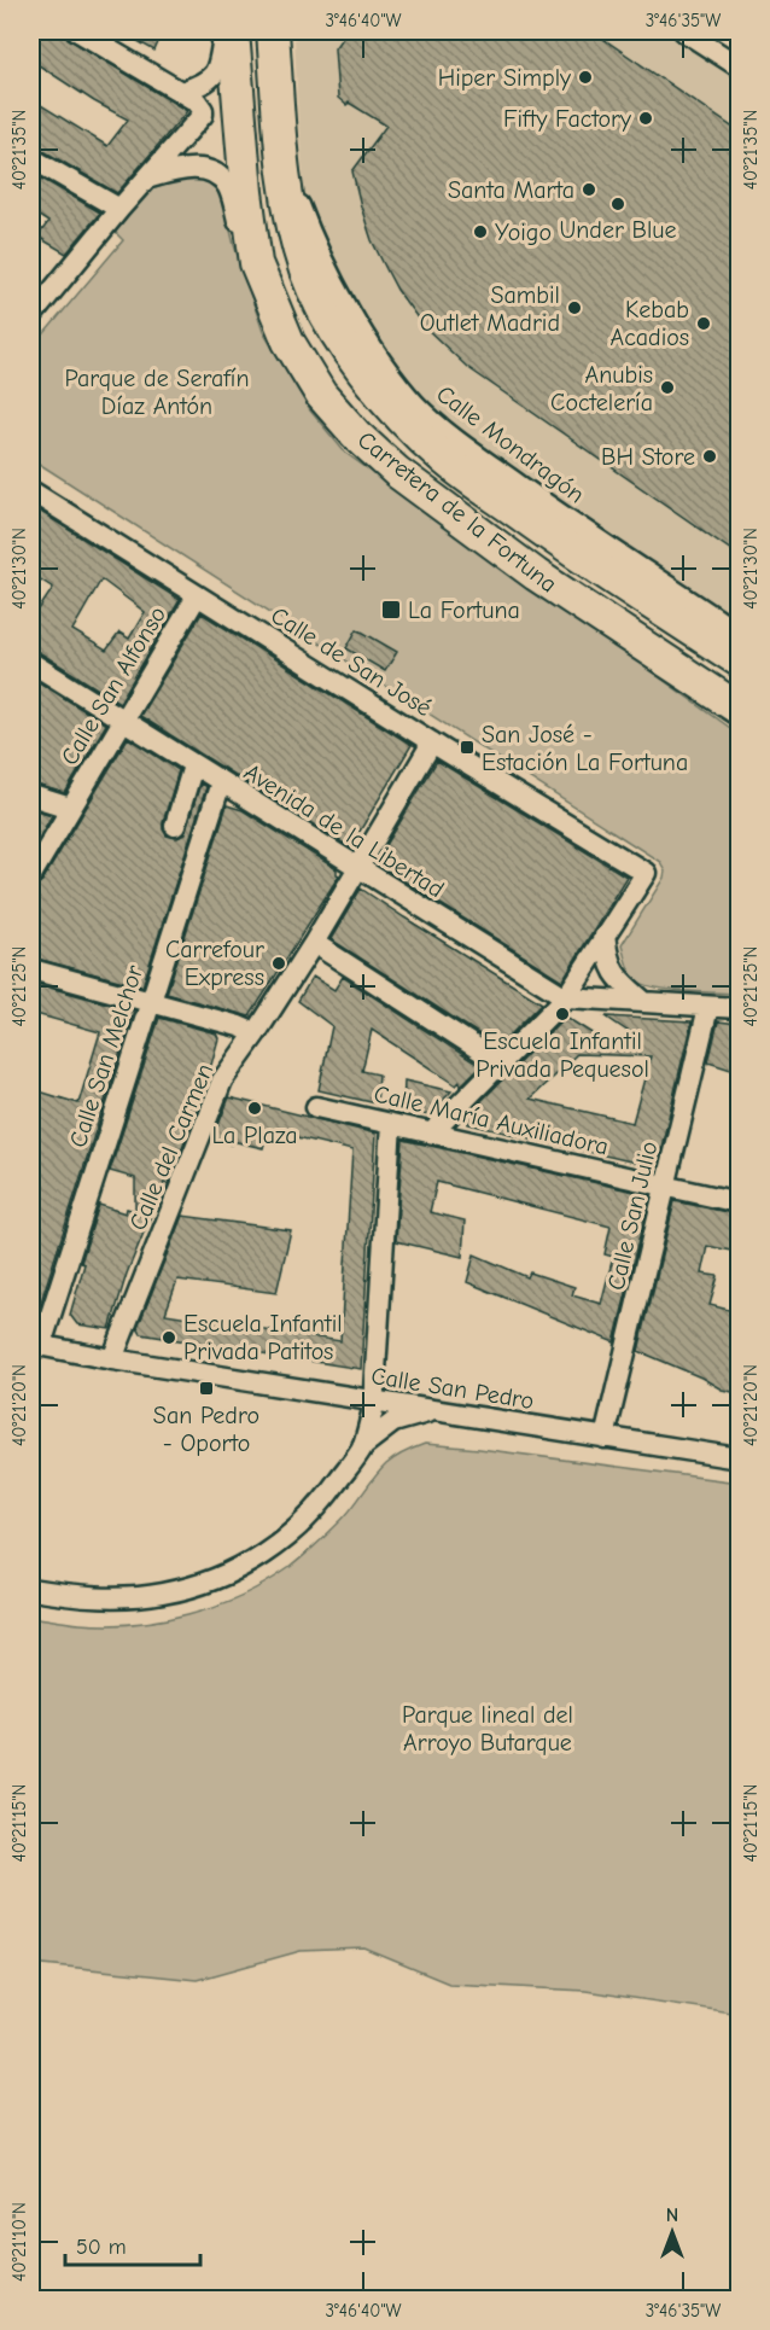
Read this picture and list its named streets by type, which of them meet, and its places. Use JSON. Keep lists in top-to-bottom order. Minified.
{"streets":{"main road":["Carretera de la Fortuna"],"street":["Calle Mondragón","Calle de San José","Calle San Alfonso","Avenida de la Libertad","Calle San Melchor","Calle María Auxiliadora","Calle del Carmen","Calle San Julio","Calle San Pedro"]},"crossings":[["Calle Mondragón","Carretera de la Fortuna"],["Calle de San José","Calle San Alfonso"],["Calle de San José","Calle del Carmen"],["Calle San Alfonso","Avenida de la Libertad"],["Avenida de la Libertad","Calle San Melchor"],["Avenida de la Libertad","Calle del Carmen"],["Avenida de la Libertad","Calle San Julio"],["Calle San Melchor","Calle San Pedro"],["Calle María Auxiliadora","Calle San Julio"],["Calle del Carmen","Calle San Pedro"],["Calle San Julio","Calle San Pedro"]],"parks":["Parque de Serafín Díaz Antón","Parque lineal del Arroyo Butarque"],"places":{"other":["Hiper Simply","Fifty Factory","Santa Marta","Under Blue","Yoigo","Sambil Outlet Madrid","Kebab Acadios","Anubis Coctelería","BH Store","Carrefour Express","Escuela Infantil Privada Pequesol","La Plaza","Escuela Infantil Privada Patitos"],"transit":["La Fortuna","San José - Estación La Fortuna","San Pedro - Oporto"]},"scale_bar":"50 m","north":"top","coordinates":["3°46'40\"W","3°46'35\"W","40°21'35\"N","40°21'30\"N","40°21'25\"N","40°21'20\"N","40°21'15\"N","40°21'10\"N"]}
